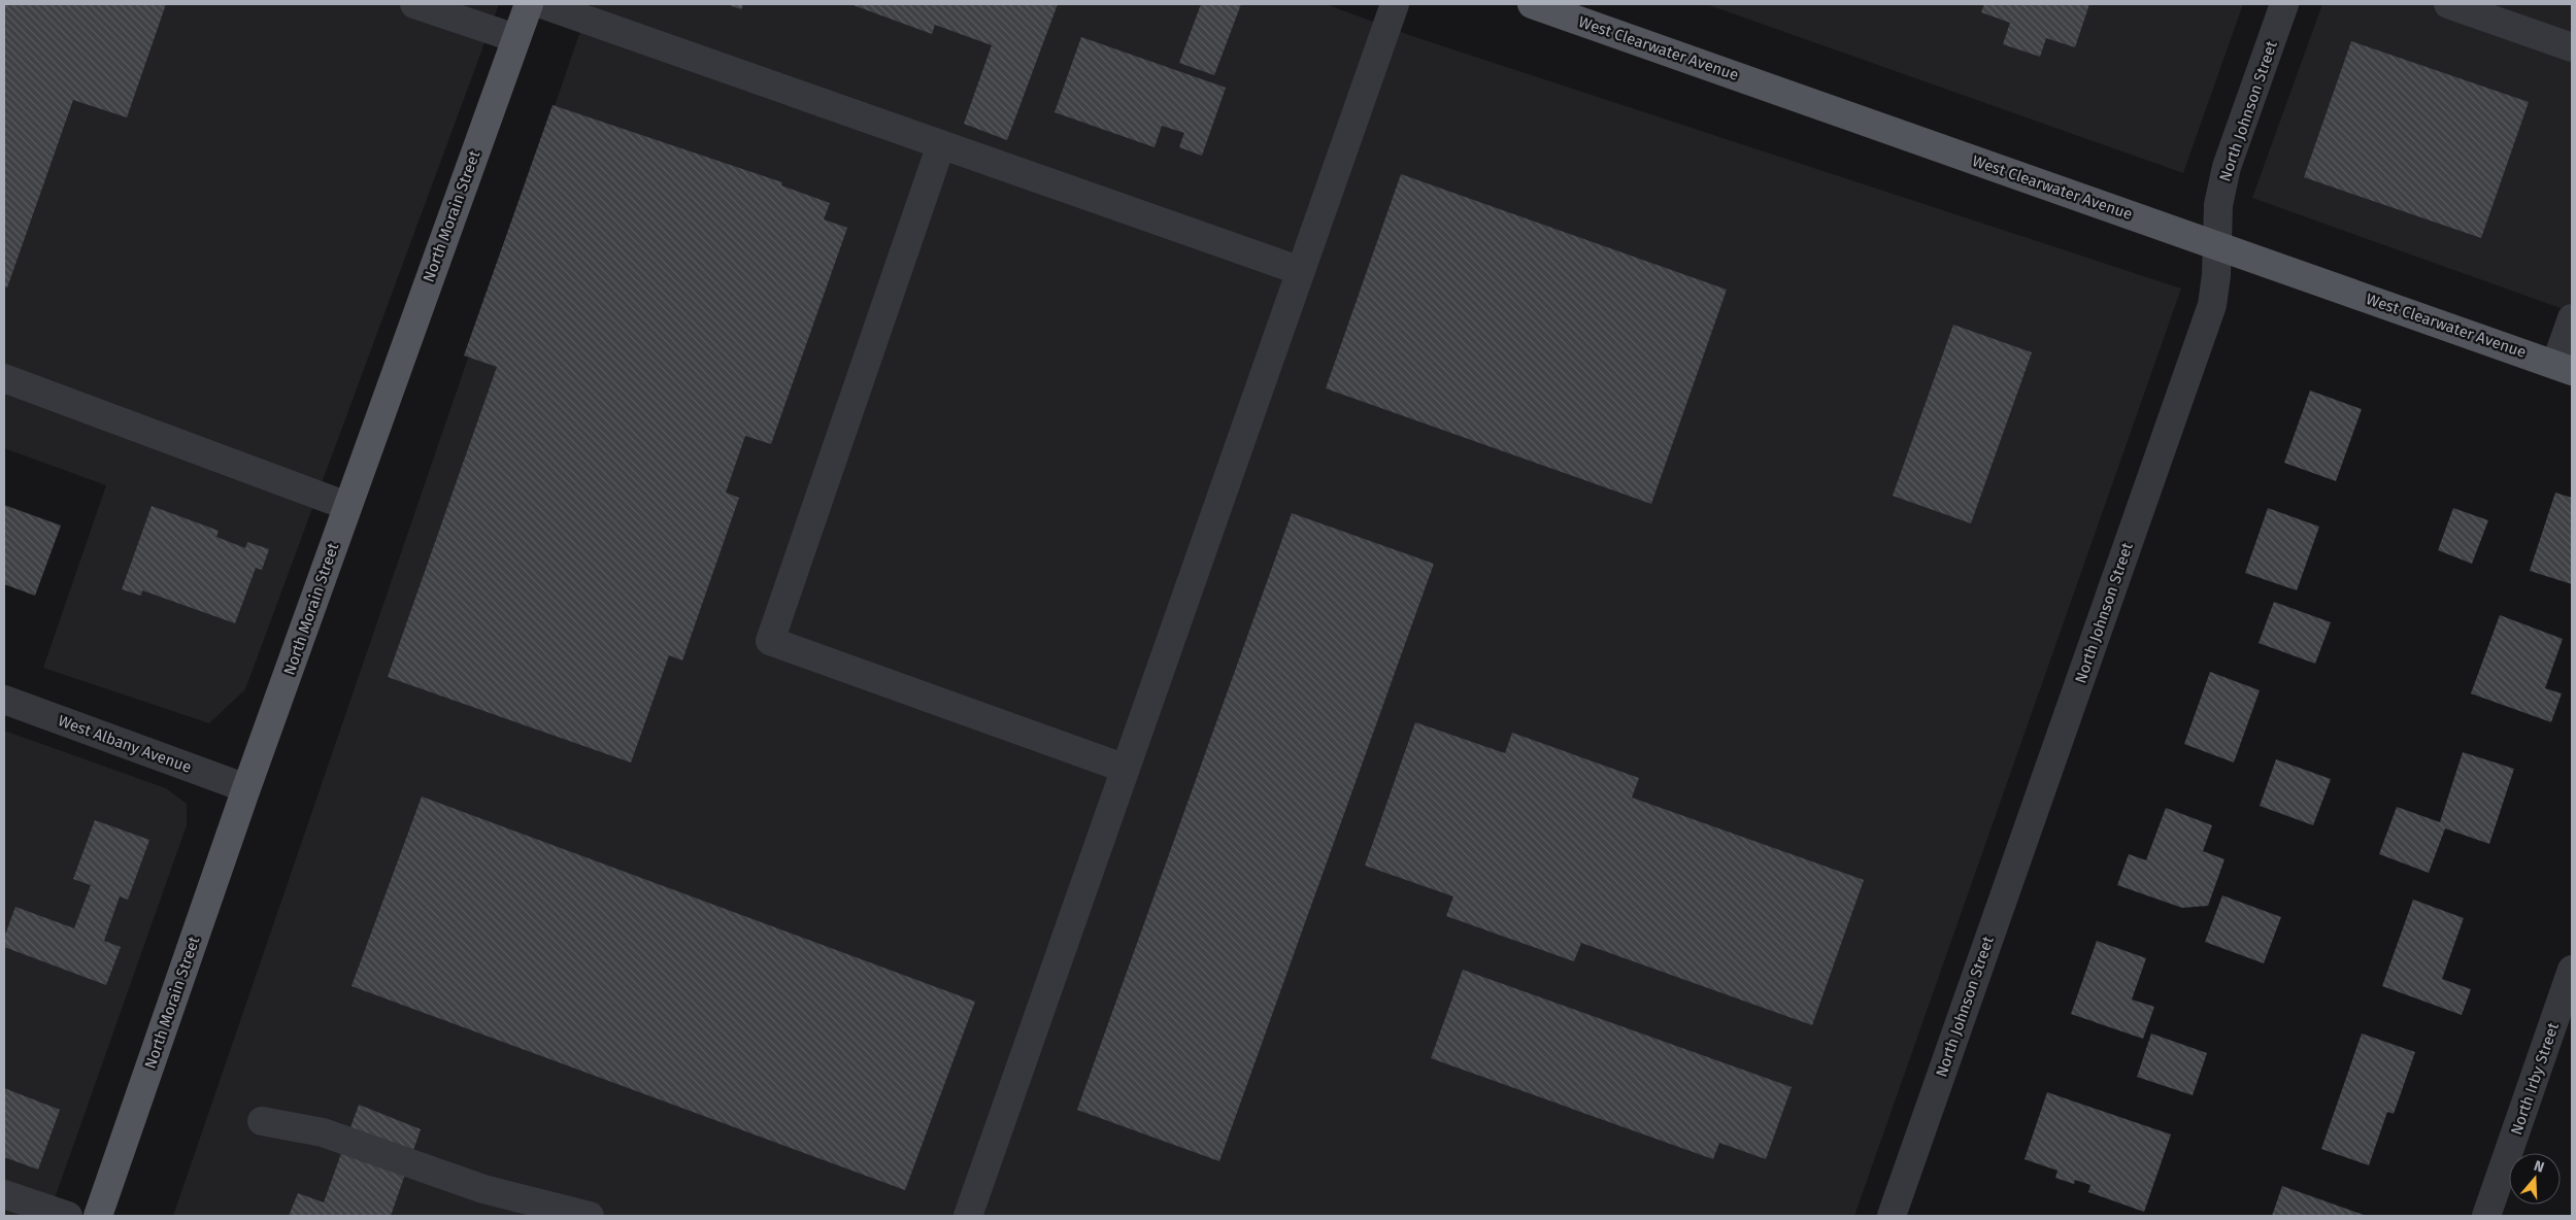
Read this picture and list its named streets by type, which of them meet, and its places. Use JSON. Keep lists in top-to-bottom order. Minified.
{"streets":{"main road":["West Clearwater Avenue","North Morain Street"],"street":["North Johnson Street","West Albany Avenue","North Irby Street"]},"crossings":[["West Clearwater Avenue","North Johnson Street"],["North Morain Street","West Albany Avenue"]],"north":"top"}
